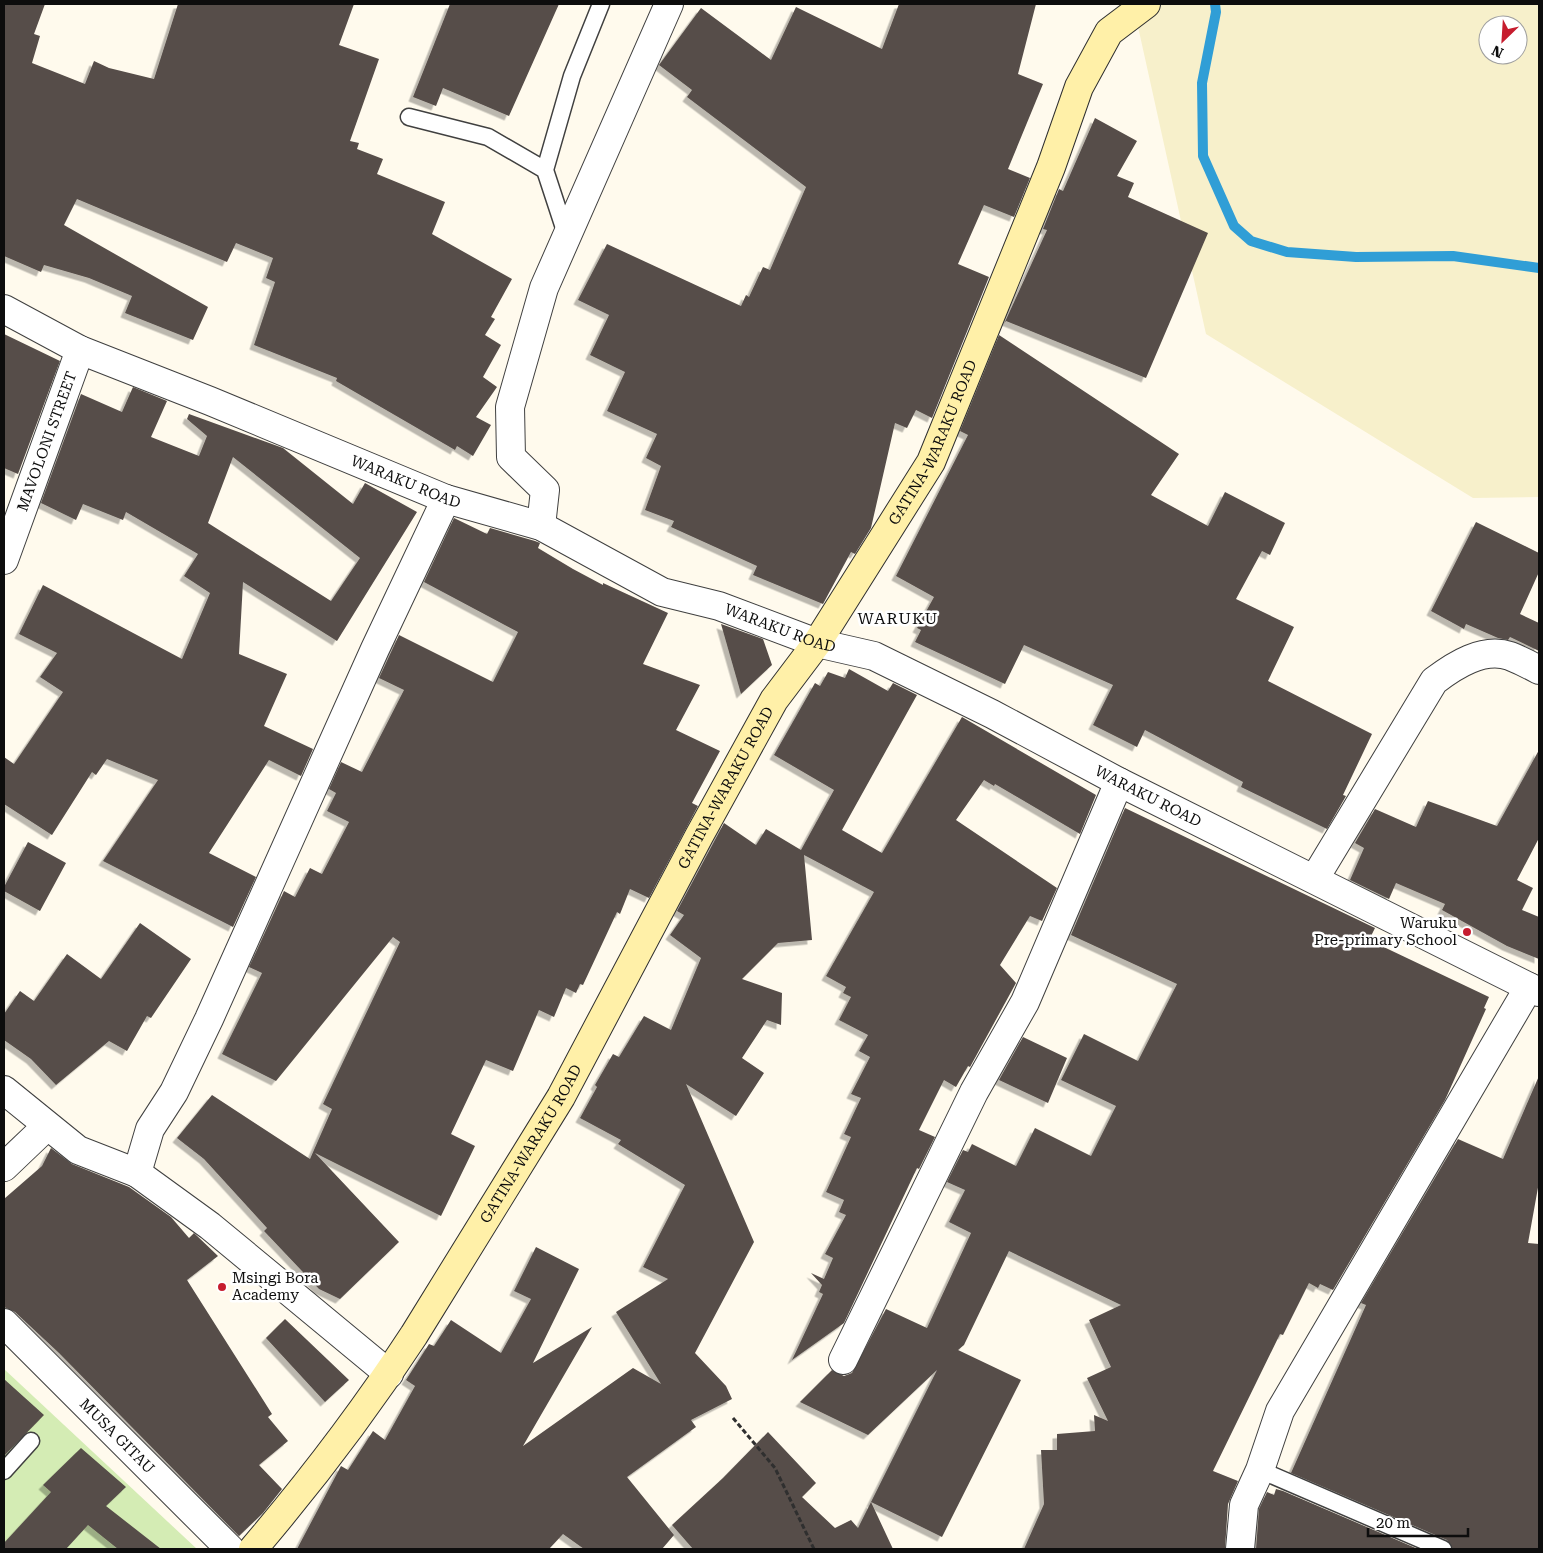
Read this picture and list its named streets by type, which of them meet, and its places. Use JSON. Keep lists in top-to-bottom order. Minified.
{"streets":{"street":["MAVOLONI STREET","GATINA-WARAKU ROAD","WARAKU ROAD","MUSA GITAU"]},"crossings":[["MAVOLONI STREET","WARAKU ROAD"],["GATINA-WARAKU ROAD","WARAKU ROAD"]],"districts":["WARUKU"],"places":["Waruku Pre-primary School","Msingi Bora Academy"],"scale_bar":"20 m","north":"bottom left"}
